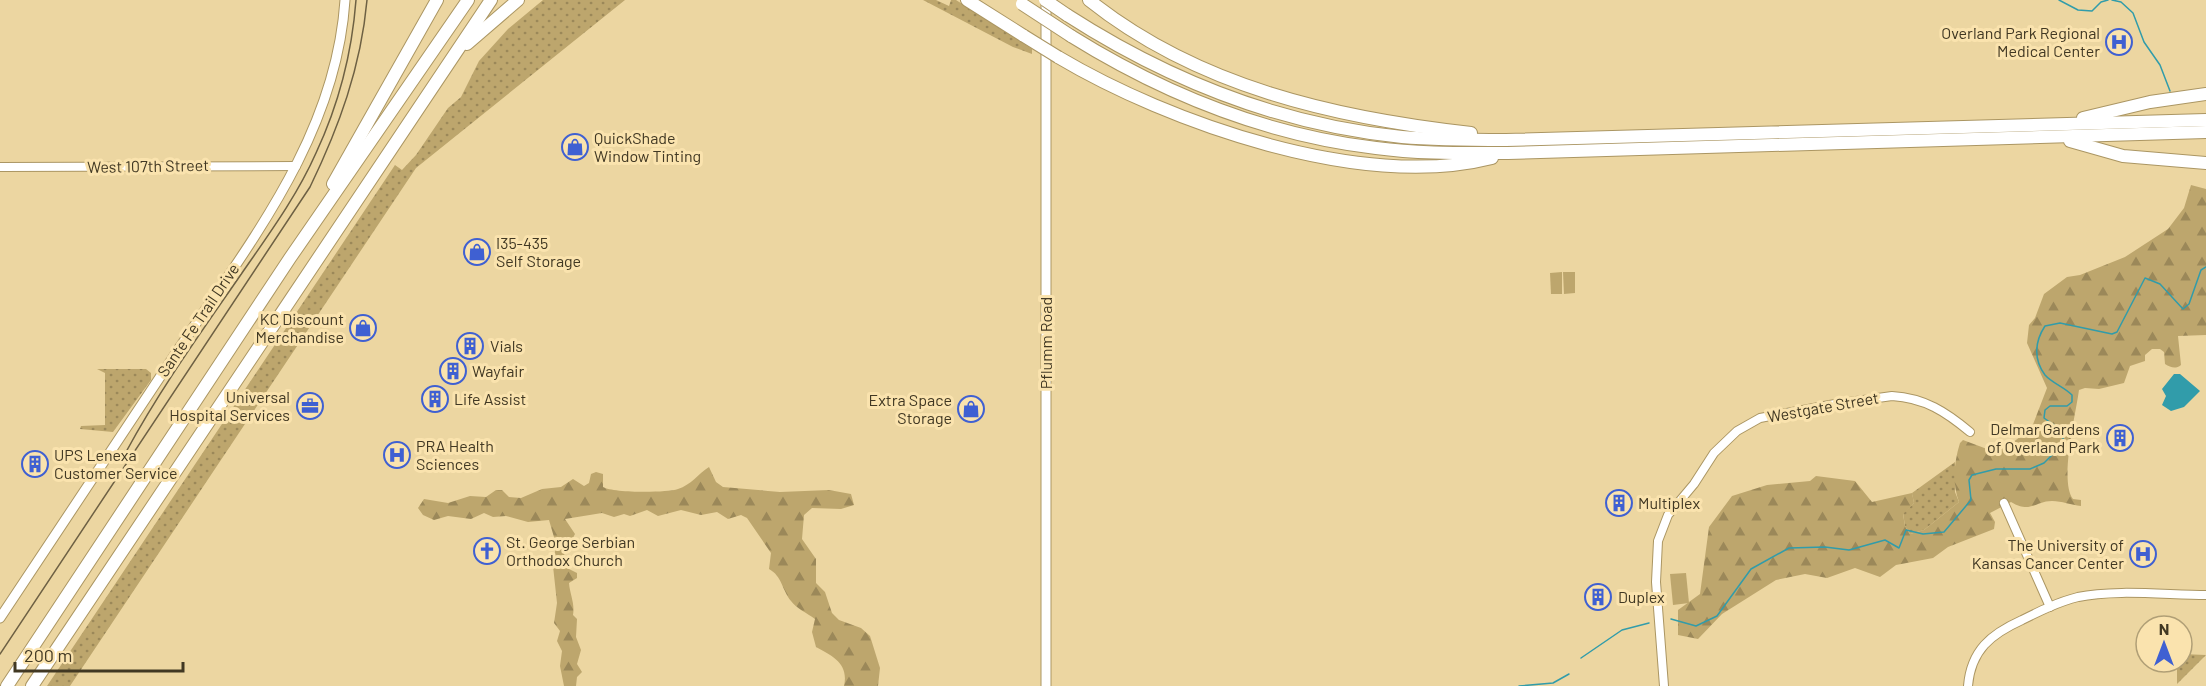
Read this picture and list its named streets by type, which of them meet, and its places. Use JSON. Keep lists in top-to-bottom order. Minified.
{"streets":{"main road":["Sante Fe Trail Drive","Pflumm Road"],"street":["West 107th Street","Westgate Street"]},"crossings":[["West 107th Street","Sante Fe Trail Drive"]],"places":{"hospital":["Overland Park Regional Medical Center","PRA Health Sciences","The University of Kansas Cancer Center"],"shop":["QuickShade Window Tinting","I35-435 Self Storage","KC Discount Merchandise","Extra Space Storage"],"building":["Vials","Wayfair","Life Assist","Delmar Gardens of Overland Park","UPS Lenexa Customer Service","Multiplex","Duplex"],"office":["Universal Hospital Services"],"church":["St. George Serbian Orthodox Church"]},"scale_bar":"200 m","north":"top"}
